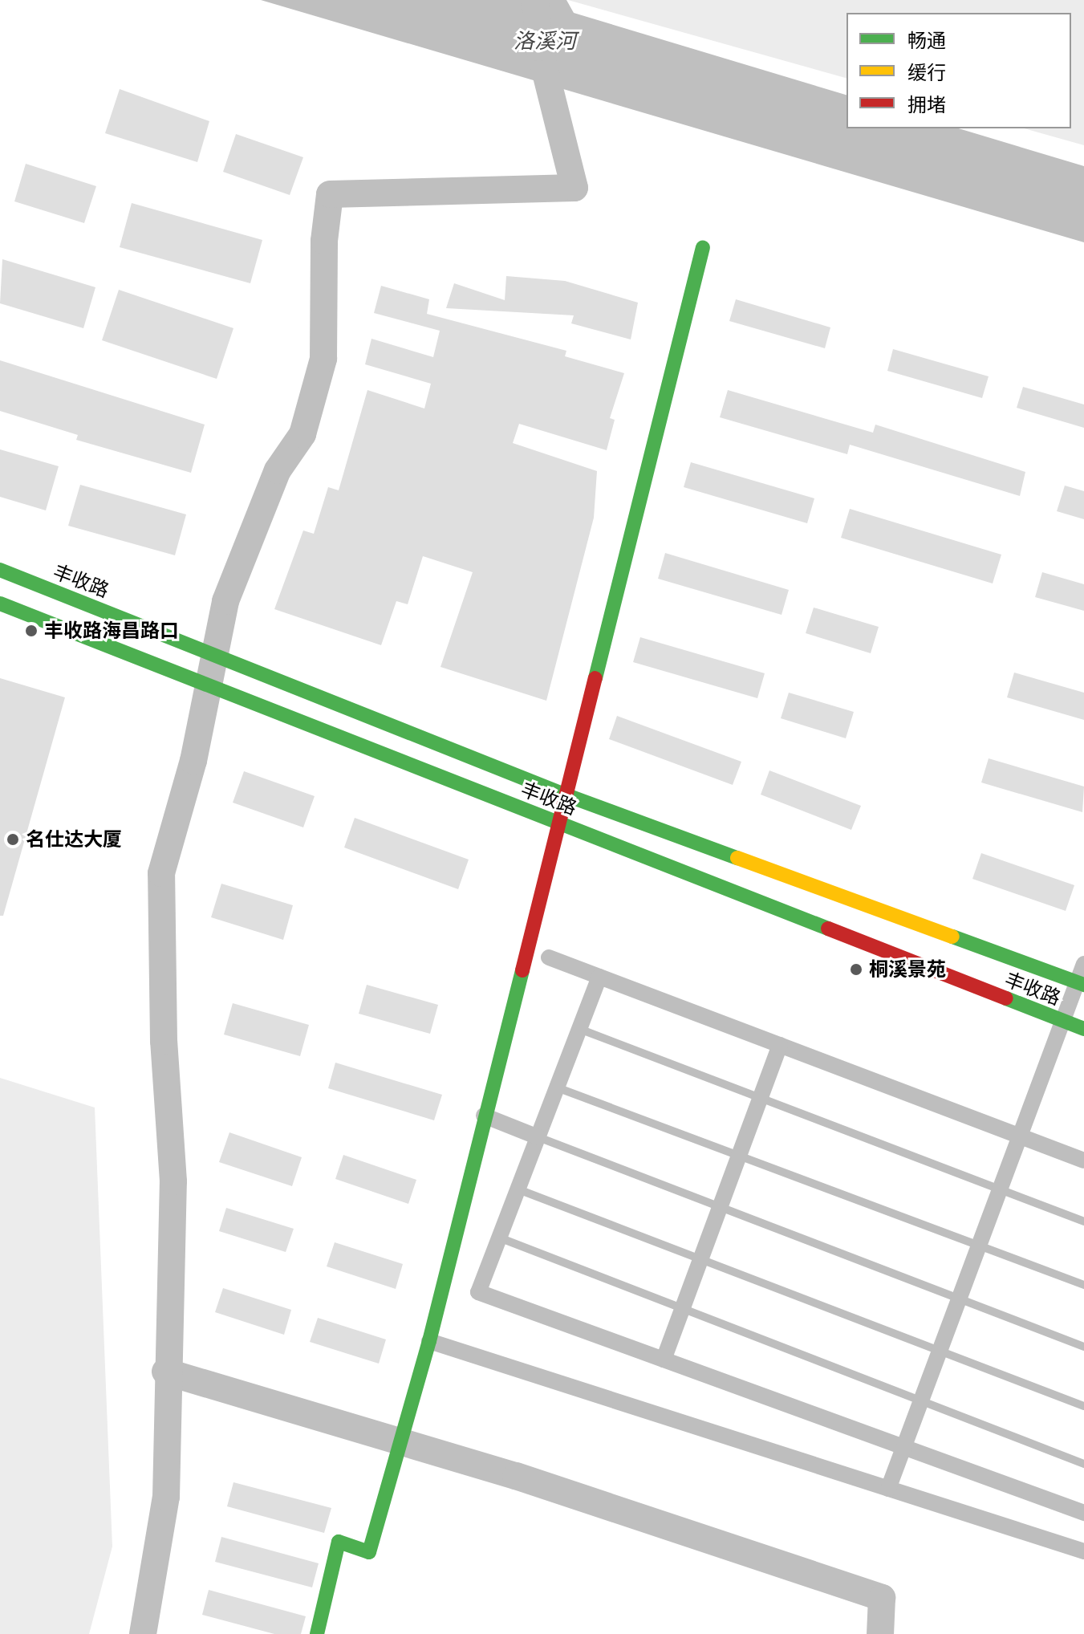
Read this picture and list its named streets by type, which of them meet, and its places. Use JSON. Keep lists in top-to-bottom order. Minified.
{"streets":{"main road":["丰收路"]},"water":["洛溪河"],"places":["丰收路海昌路口","名仕达大厦","桐溪景苑"],"legend":["畅通","缓行","拥堵"]}
